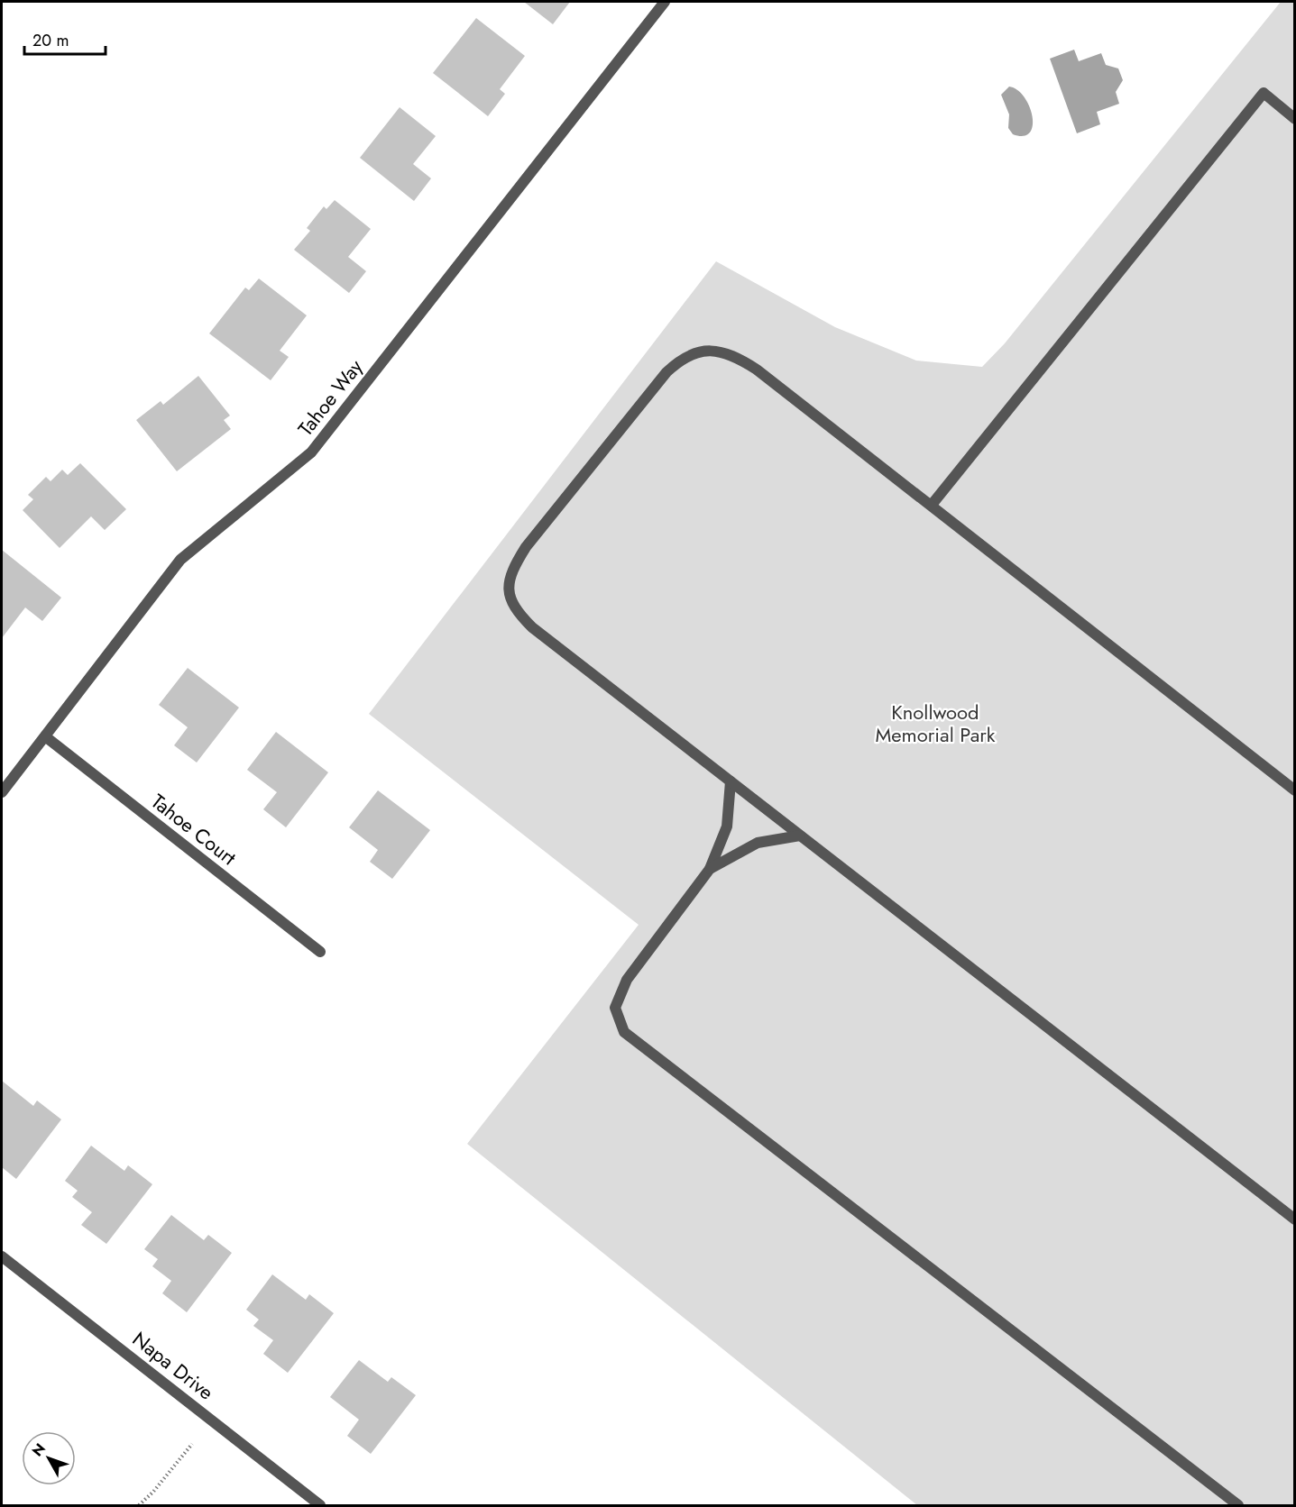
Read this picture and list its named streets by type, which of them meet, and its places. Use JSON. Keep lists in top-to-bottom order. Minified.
{"streets":{"street":["Tahoe Way","Tahoe Court","Napa Drive"]},"crossings":[["Tahoe Way","Tahoe Court"]],"parks":["Knollwood Memorial Park"],"scale_bar":"20 m","north":"top left"}
